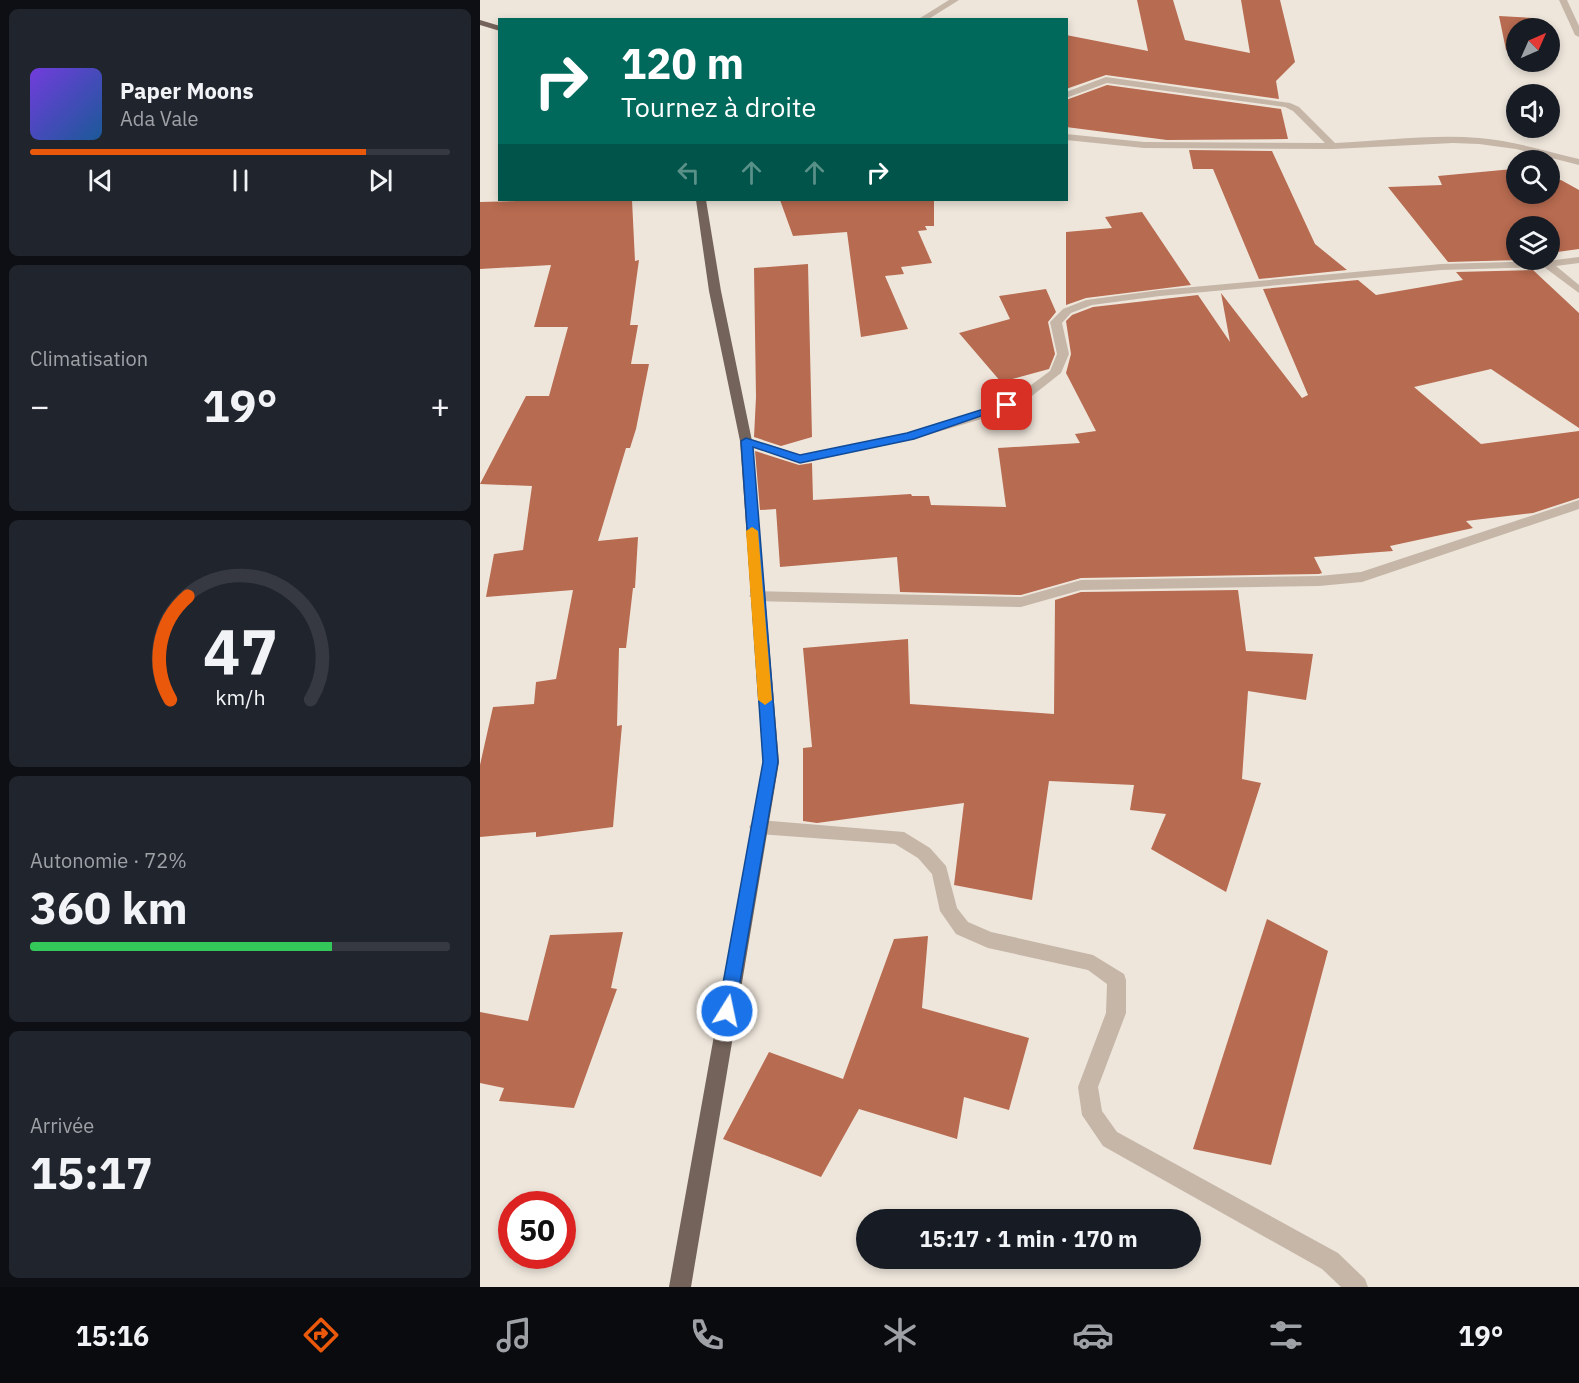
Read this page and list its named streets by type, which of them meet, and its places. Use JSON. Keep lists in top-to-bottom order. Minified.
{"north":"top right","page":{"turn":["120 m","Tournez à droite"],"song":["Paper Moons","Ada Vale"],"tile":["Climatisation",["Autonomie · 72%","360 km"],["Arrivée","15:17"]],"heat":["−","19°","+"],"limit":"50","trip":"15:17 · 1 min · 170 m","tabs":["15:16","19°"],"gauge":["47","km/h"]}}
